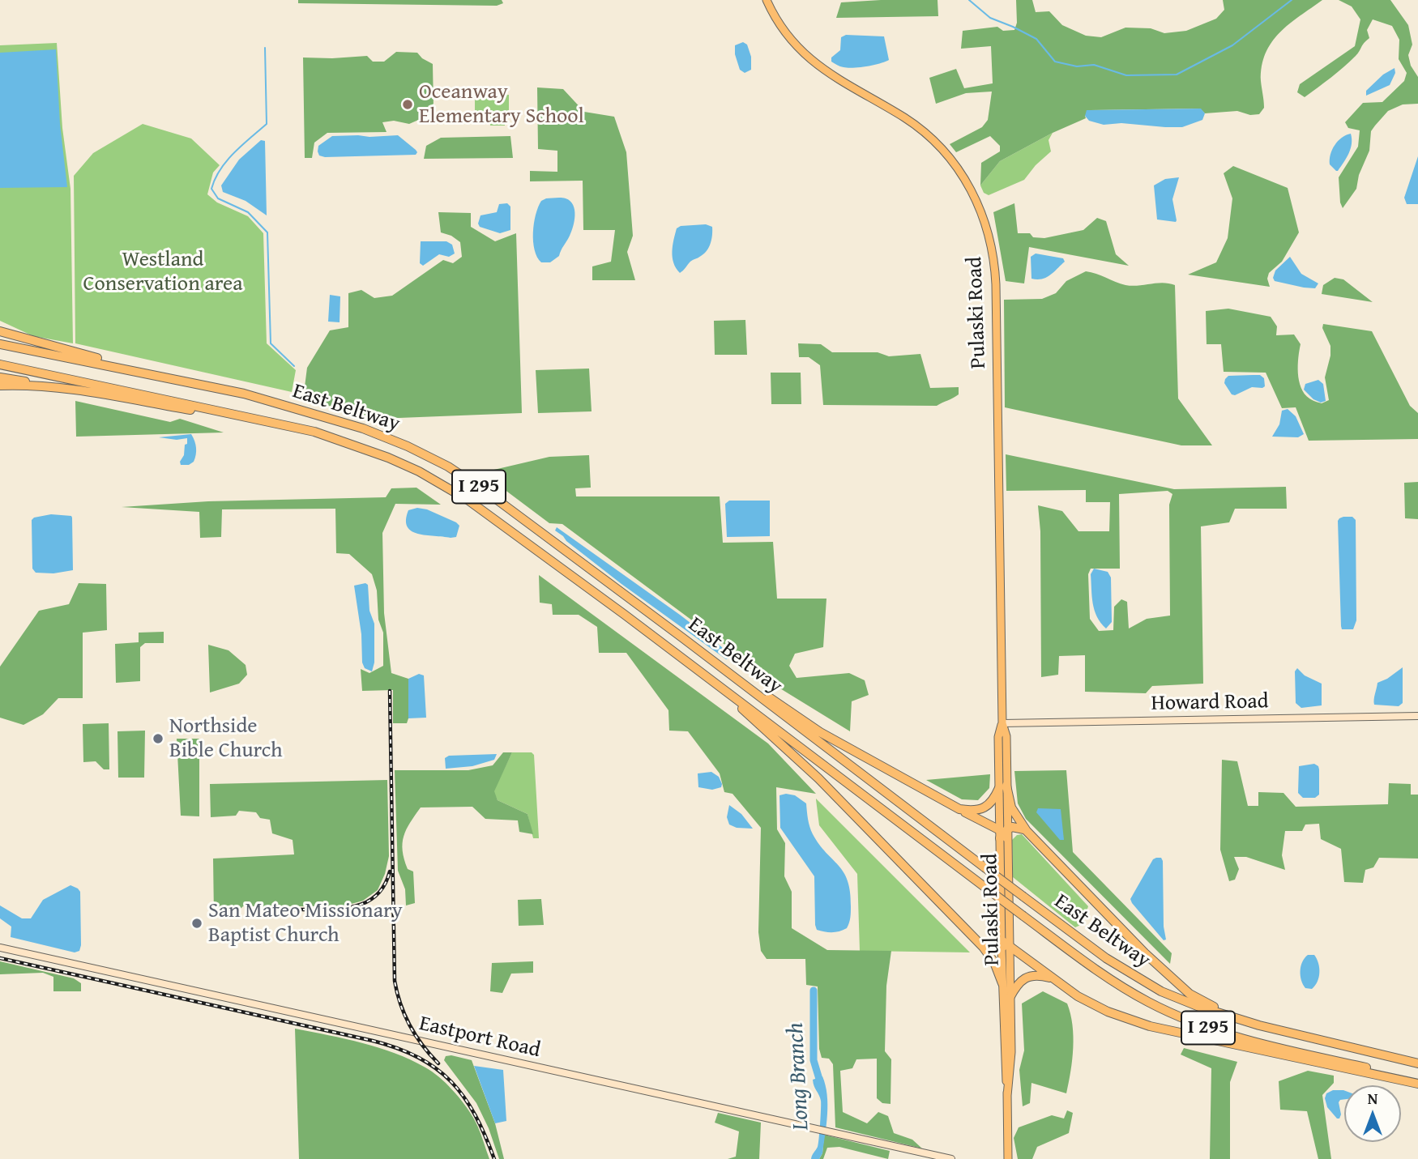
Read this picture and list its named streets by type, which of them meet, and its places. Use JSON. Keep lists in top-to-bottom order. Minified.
{"streets":{"highway":["East Beltway","I 295"],"main road":["Pulaski Road"],"street":["Howard Road","Eastport Road"]},"crossings":[["Pulaski Road","Howard Road"]],"water":["Long Branch"],"parks":["Westland Conservation area"],"places":["Oceanway Elementary School","Northside Bible Church","San Mateo Missionary Baptist Church"],"north":"top"}
